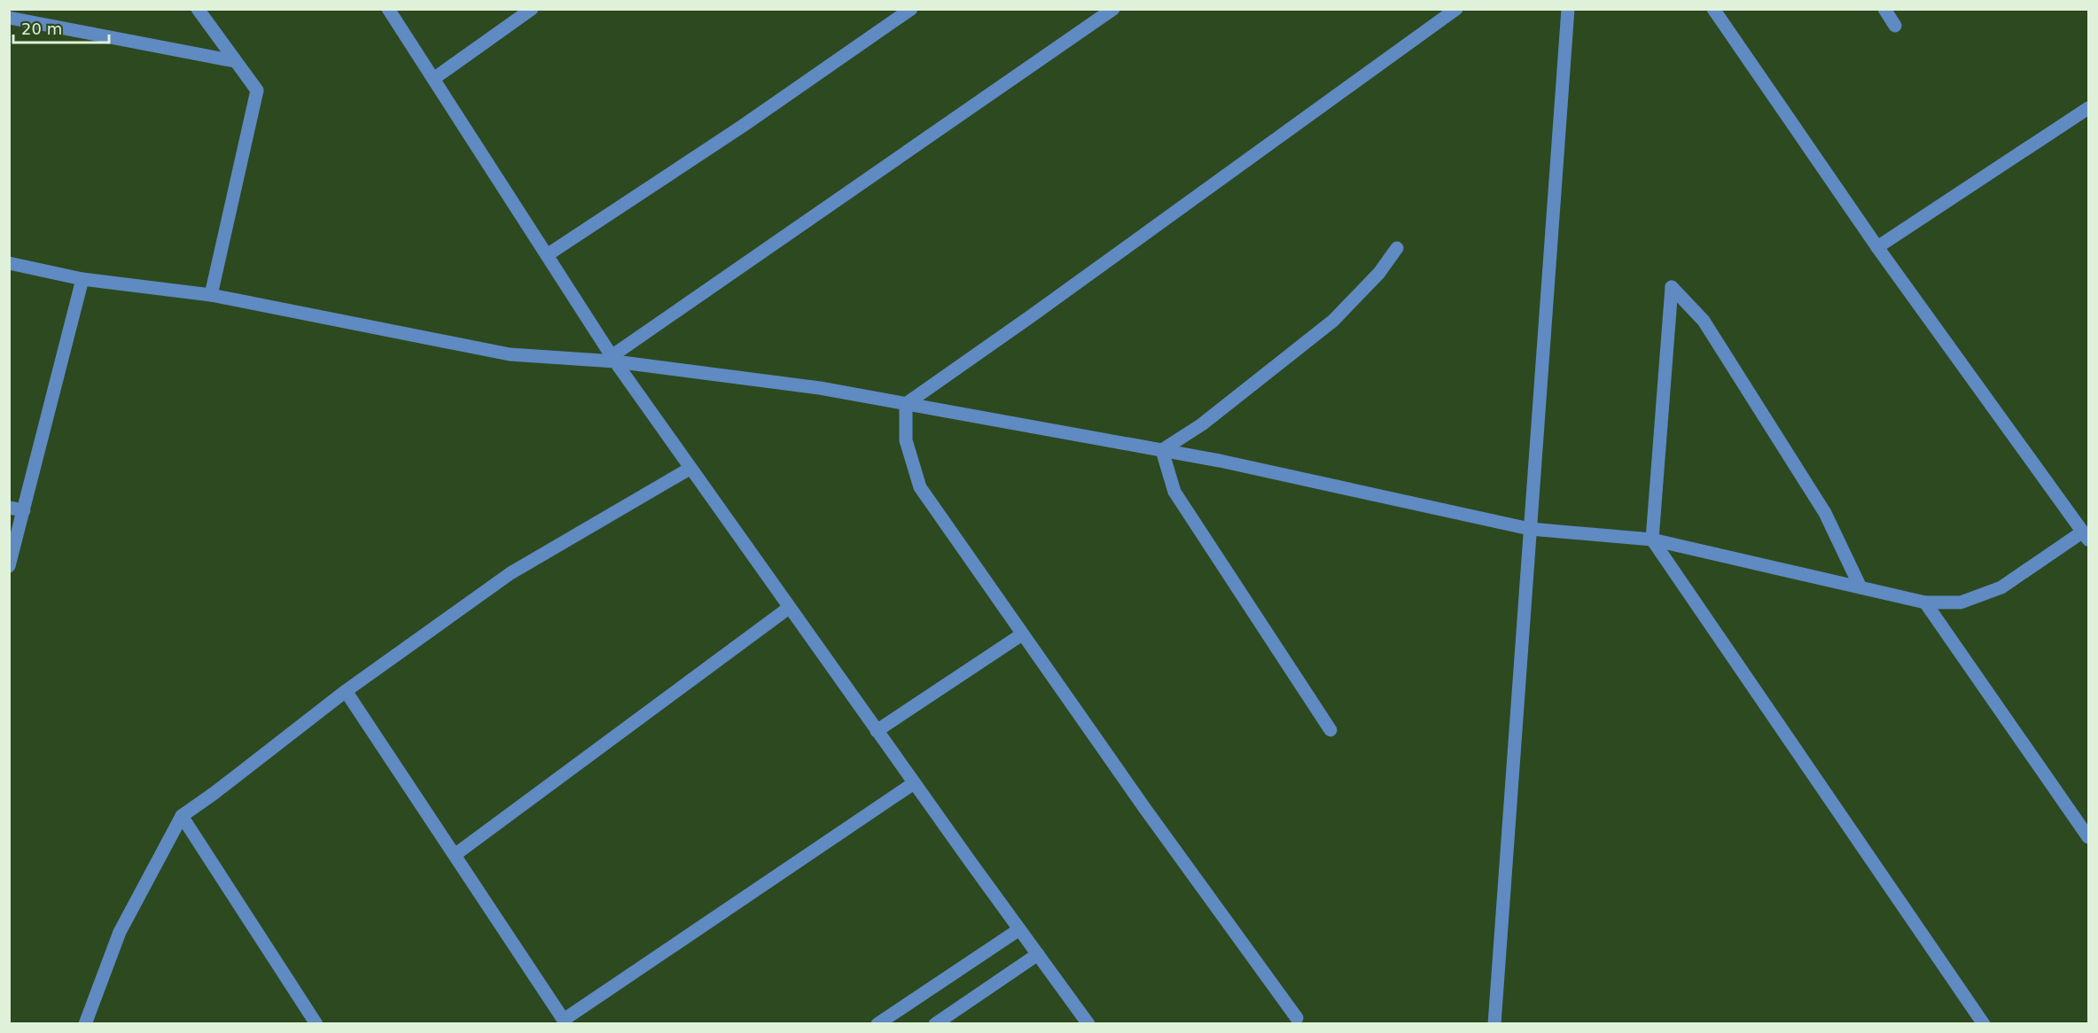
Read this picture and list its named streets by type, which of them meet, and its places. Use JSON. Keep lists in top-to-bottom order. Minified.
{"scale_bar":"20 m"}
